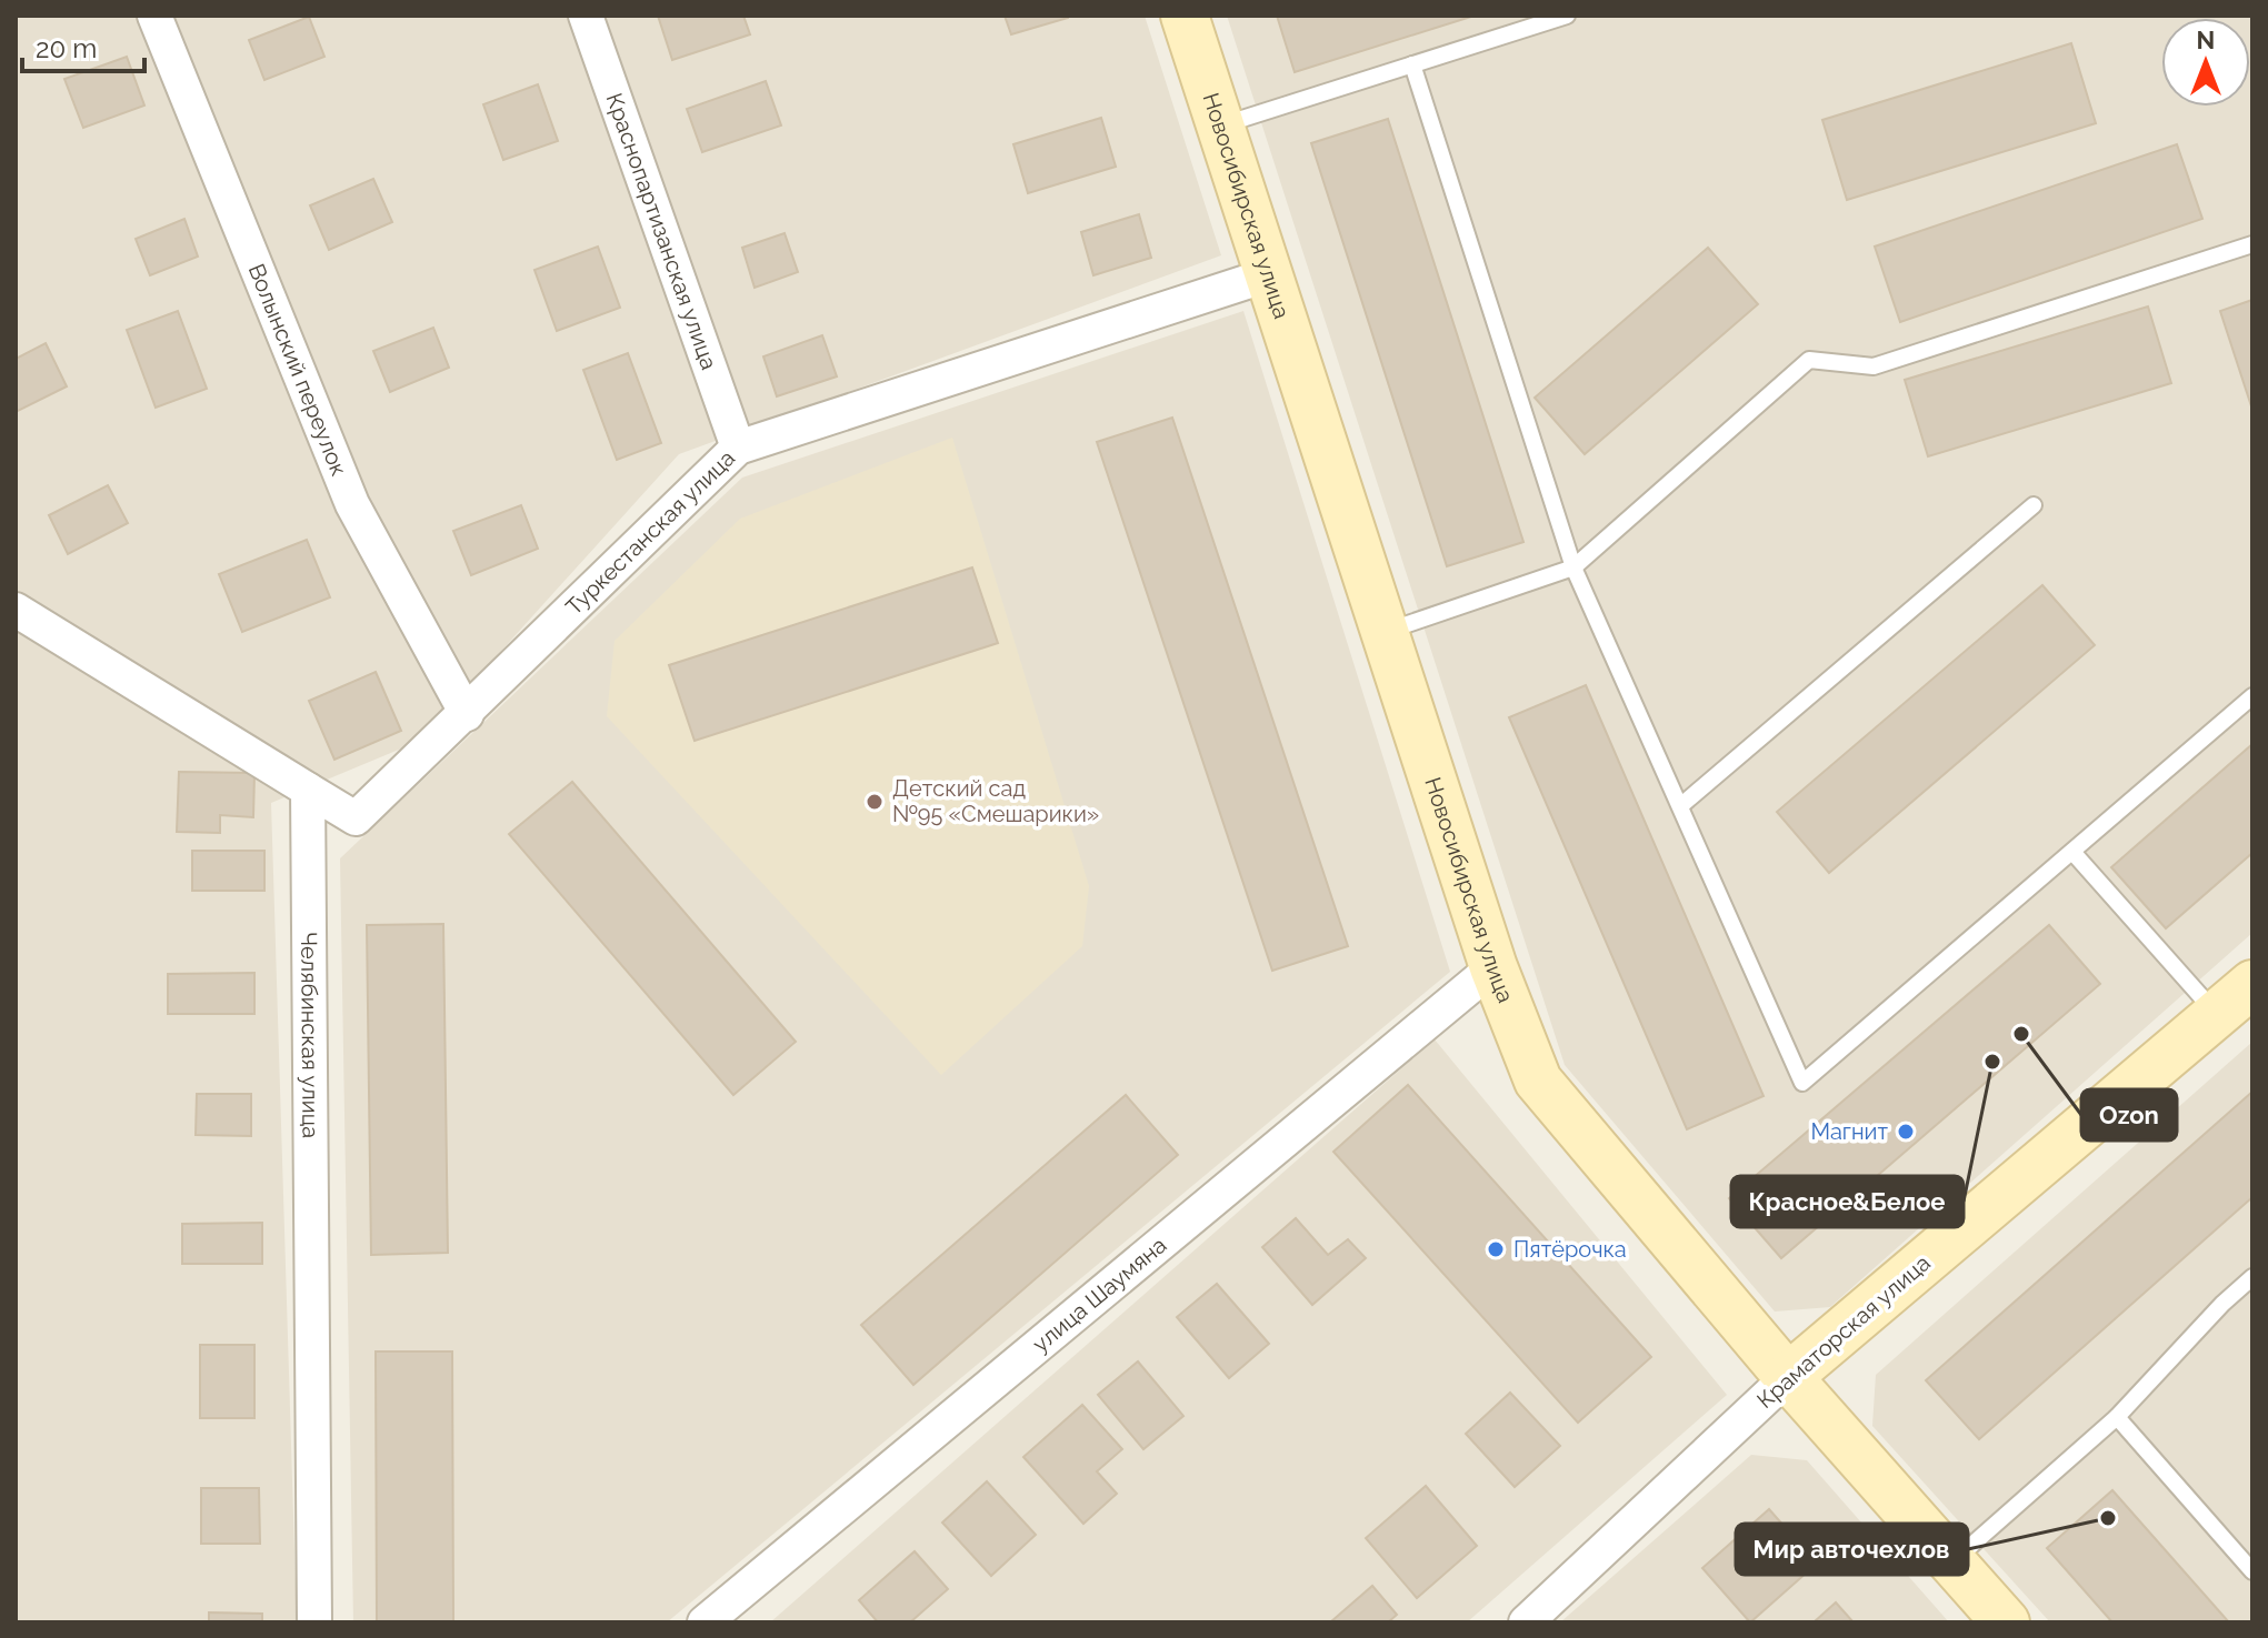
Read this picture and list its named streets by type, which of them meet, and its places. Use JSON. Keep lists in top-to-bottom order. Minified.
{"streets":{"main road":["Новосибирская улица","Краматорская улица"],"street":["Краснопартизанская улица","Волынский переулок","Туркестанская улица","Челябинская улица","улица Шаумяна"]},"crossings":[["Новосибирская улица","Туркестанская улица"],["Новосибирская улица","улица Шаумяна"],["Новосибирская улица","Краматорская улица"],["Краснопартизанская улица","Туркестанская улица"],["Волынский переулок","Туркестанская улица"],["Туркестанская улица","Челябинская улица"]],"places":["Детский сад №95 «Смешарики»","Ozon","Красное&Белое","Магнит","Пятёрочка","Мир авточехлов"],"scale_bar":"20 m","north":"top"}
